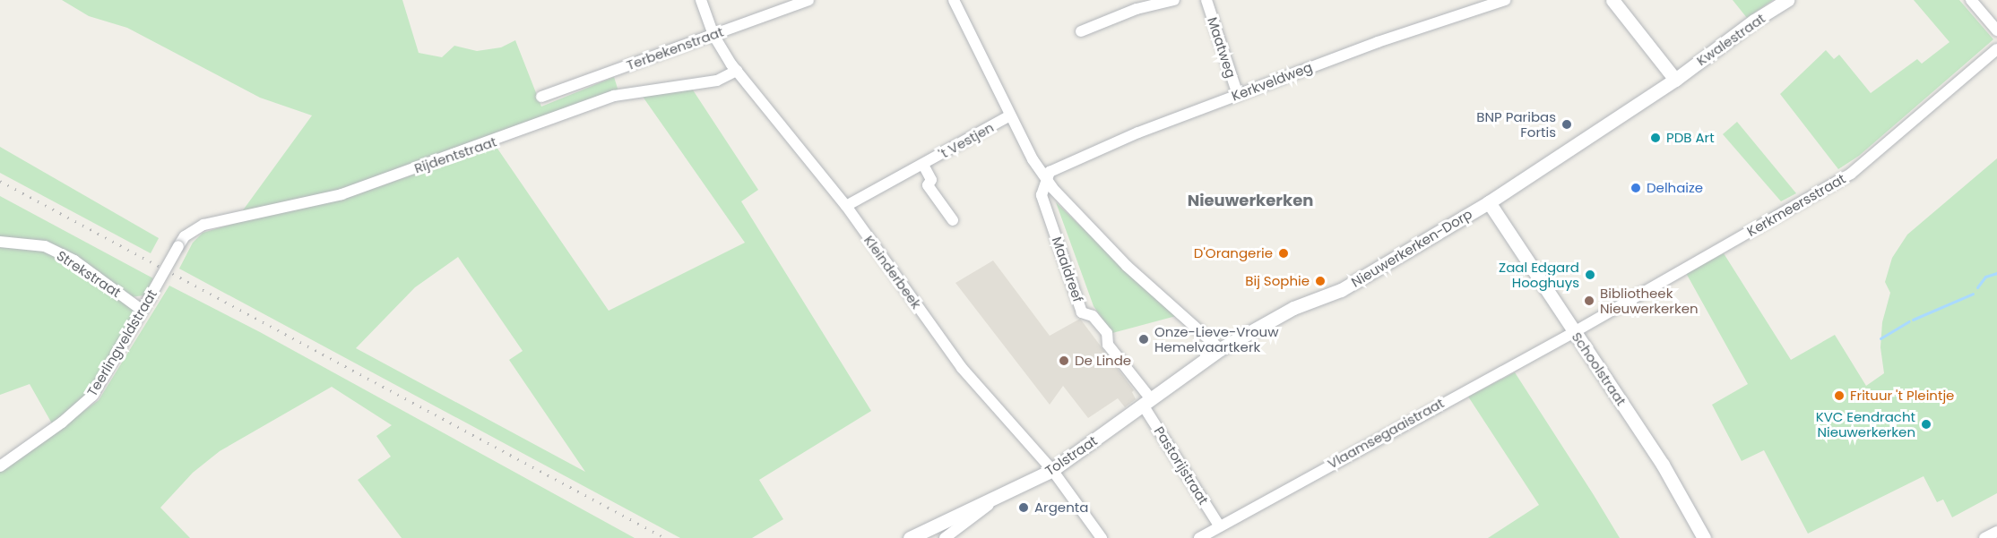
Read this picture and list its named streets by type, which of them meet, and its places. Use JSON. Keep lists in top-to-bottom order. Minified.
{"streets":{"street":["Kwalestraat","Maatweg","Terbekenstraat","Kerkveldweg","'t Vestjen","Rijdentstraat","Kerkmeersstraat","Nieuwerkerken-Dorp","Maaldreef","Kleinderbeek","Strekstraat","Teerlingveldstraat","Schoolstraat","Vlaamsegaaistraat","Tolstraat","Pastorijstraat"]},"crossings":[["Kwalestraat","Nieuwerkerken-Dorp"],["Maatweg","Kerkveldweg"],["Terbekenstraat","Kleinderbeek"],["Kerkveldweg","Maaldreef"],["'t Vestjen","Kleinderbeek"],["Rijdentstraat","Kleinderbeek"],["Rijdentstraat","Teerlingveldstraat"],["Kerkmeersstraat","Schoolstraat"],["Kerkmeersstraat","Vlaamsegaaistraat"],["Nieuwerkerken-Dorp","Maaldreef"],["Nieuwerkerken-Dorp","Schoolstraat"],["Nieuwerkerken-Dorp","Tolstraat"],["Nieuwerkerken-Dorp","Pastorijstraat"],["Maaldreef","Tolstraat"],["Maaldreef","Pastorijstraat"],["Kleinderbeek","Tolstraat"],["Strekstraat","Teerlingveldstraat"],["Schoolstraat","Vlaamsegaaistraat"],["Vlaamsegaaistraat","Pastorijstraat"],["Tolstraat","Pastorijstraat"]],"districts":["Nieuwerkerken"],"places":["BNP Paribas Fortis","PDB Art","Delhaize","D'Orangerie","Zaal Edgard Hooghuys","Bij Sophie","Bibliotheek Nieuwerkerken","Onze-Lieve-Vrouw Hemelvaartkerk","De Linde","Frituur 't Pleintje","KVC Eendracht Nieuwerkerken","Argenta"]}
